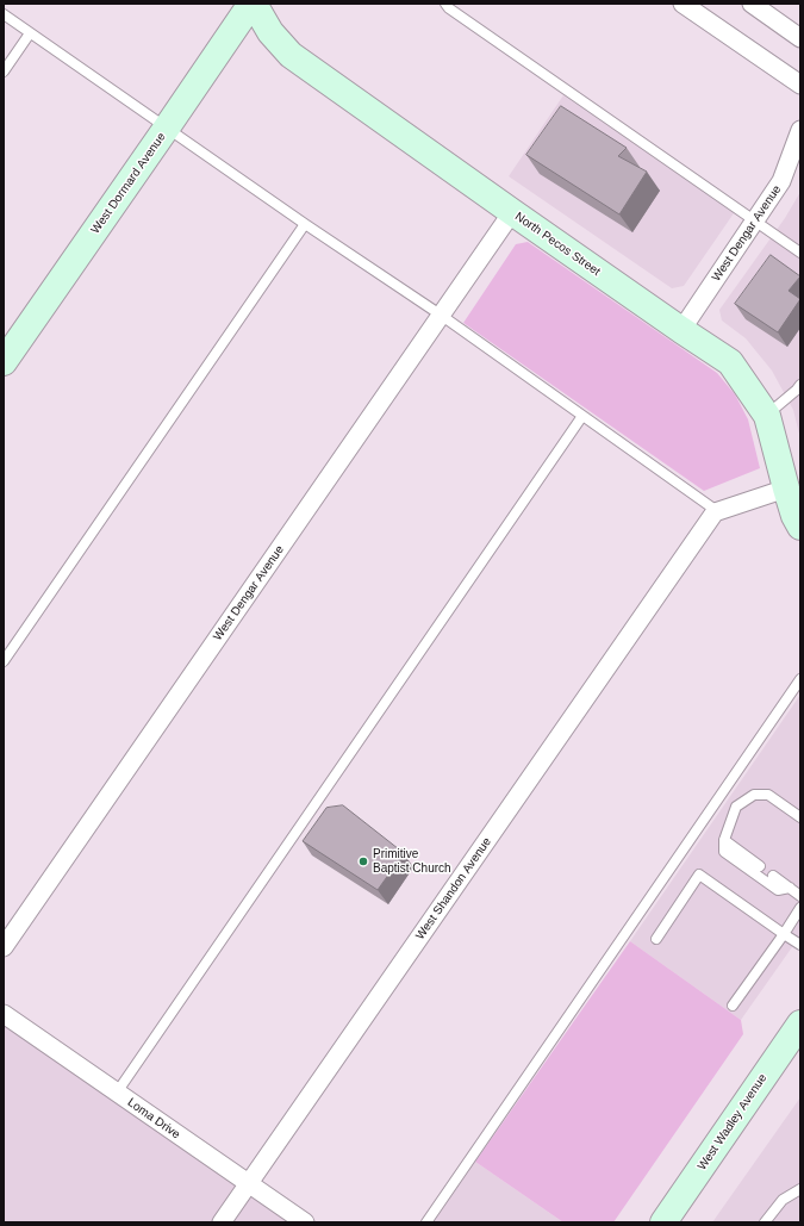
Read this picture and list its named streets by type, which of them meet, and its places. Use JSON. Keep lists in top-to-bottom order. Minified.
{"streets":{"street":["West Dormard Avenue","West Dengar Avenue","North Pecos Street","West Shandon Avenue","Loma Drive","West Wadley Avenue"]},"crossings":[["West Dormard Avenue","North Pecos Street"],["West Dengar Avenue","North Pecos Street"],["West Shandon Avenue","Loma Drive"]],"places":["Primitive Baptist Church"]}
